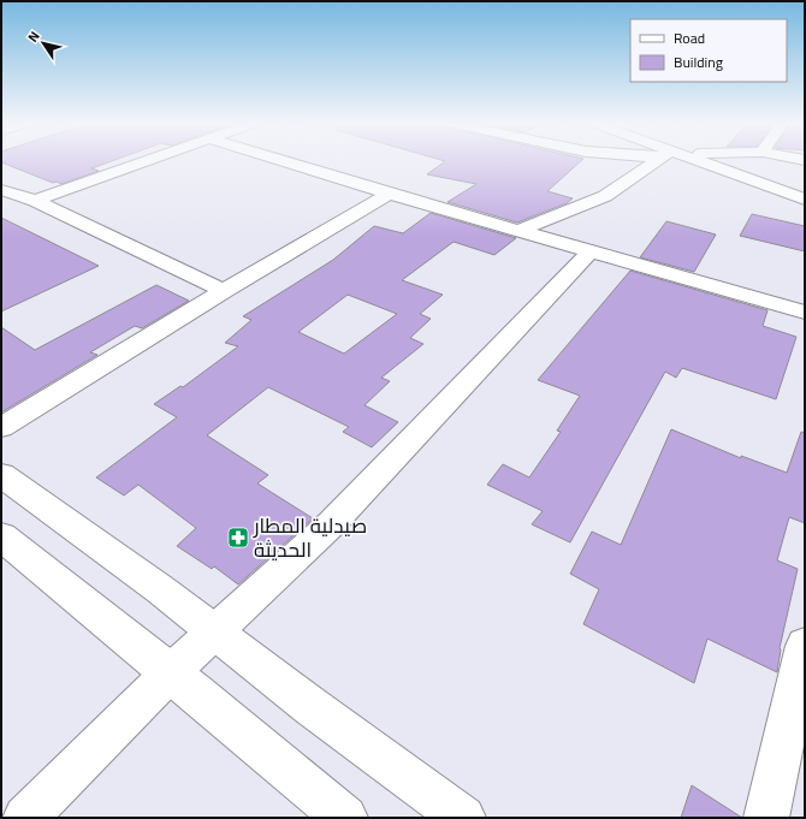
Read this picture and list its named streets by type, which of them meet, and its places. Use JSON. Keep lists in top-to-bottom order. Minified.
{"places":{"pharmacy":["صيدلية المطار الحديثة"]},"legend":["Road","Building"],"north":"top left"}
